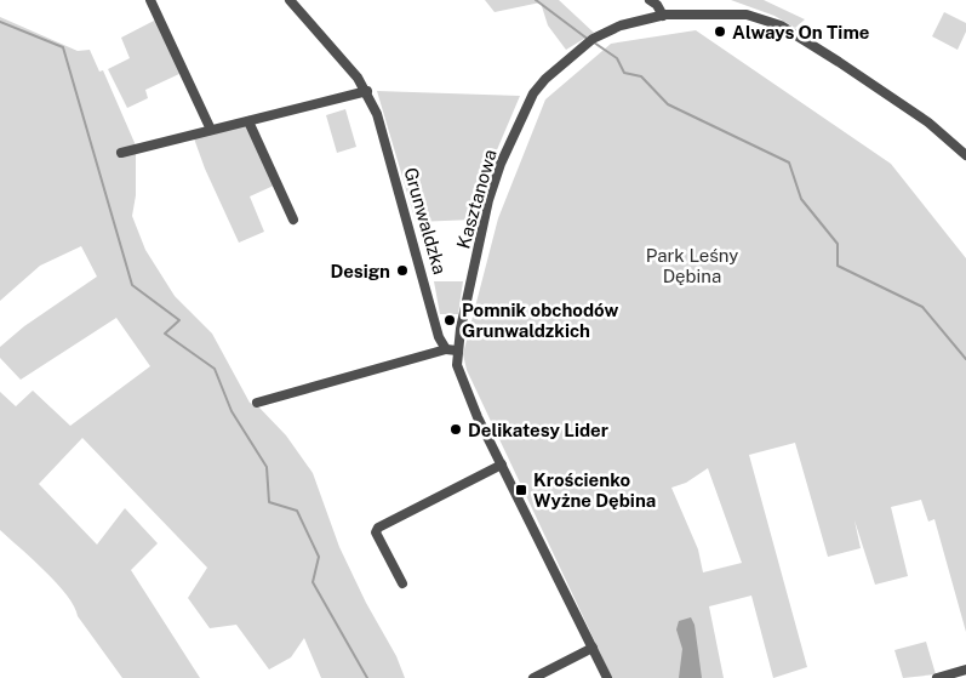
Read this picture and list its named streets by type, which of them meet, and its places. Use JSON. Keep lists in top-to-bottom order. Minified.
{"streets":{"street":["Kasztanowa","Grunwaldzka"]},"parks":["Park Leśny Dębina"],"places":{"other":["Always On Time","Design","Pomnik obchodów Grunwaldzkich","Delikatesy Lider"],"transit":["Krościenko Wyżne Dębina"]}}
